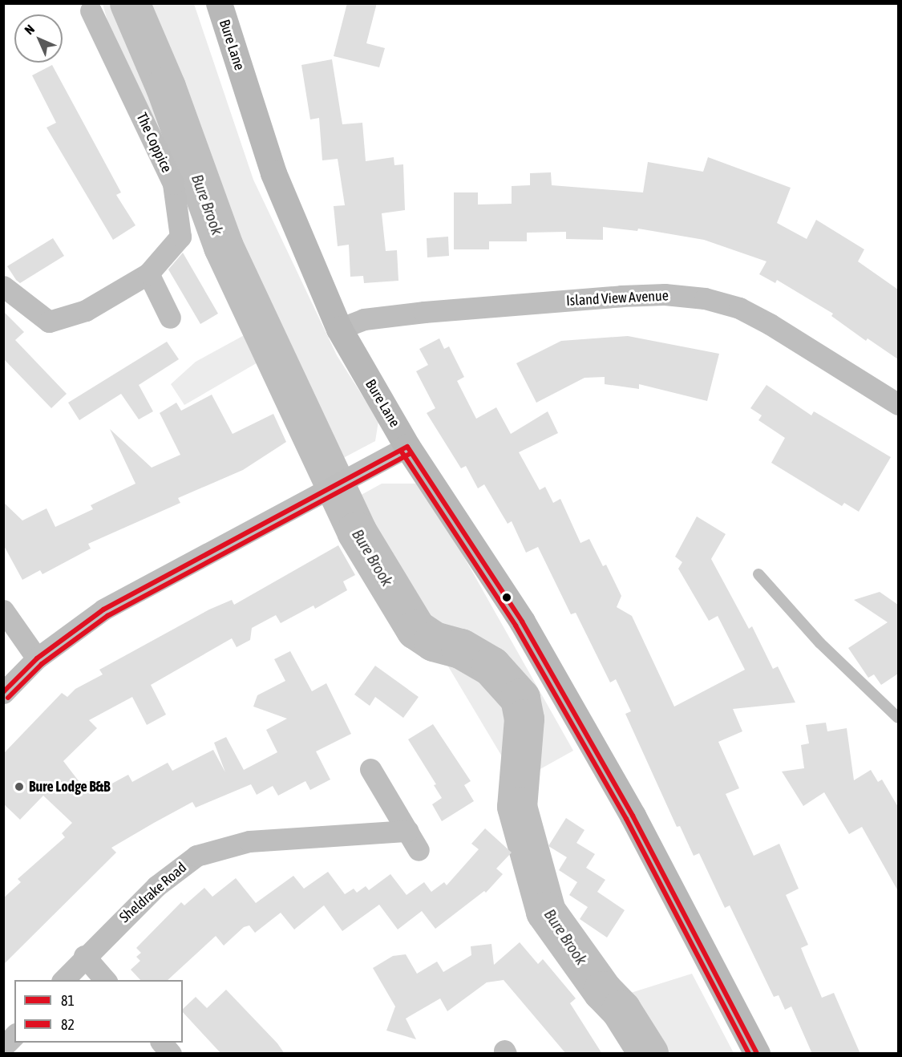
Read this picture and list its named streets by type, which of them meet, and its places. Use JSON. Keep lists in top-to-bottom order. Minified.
{"streets":{"street":["Bure Lane","The Coppice","Island View Avenue","Sheldrake Road"]},"crossings":[["Bure Lane","Island View Avenue"]],"water":["Bure Brook"],"places":["Bure Lodge B&B"],"lines":["transit line 81","transit line 82"],"legend":["81","82"],"north":"top left"}
